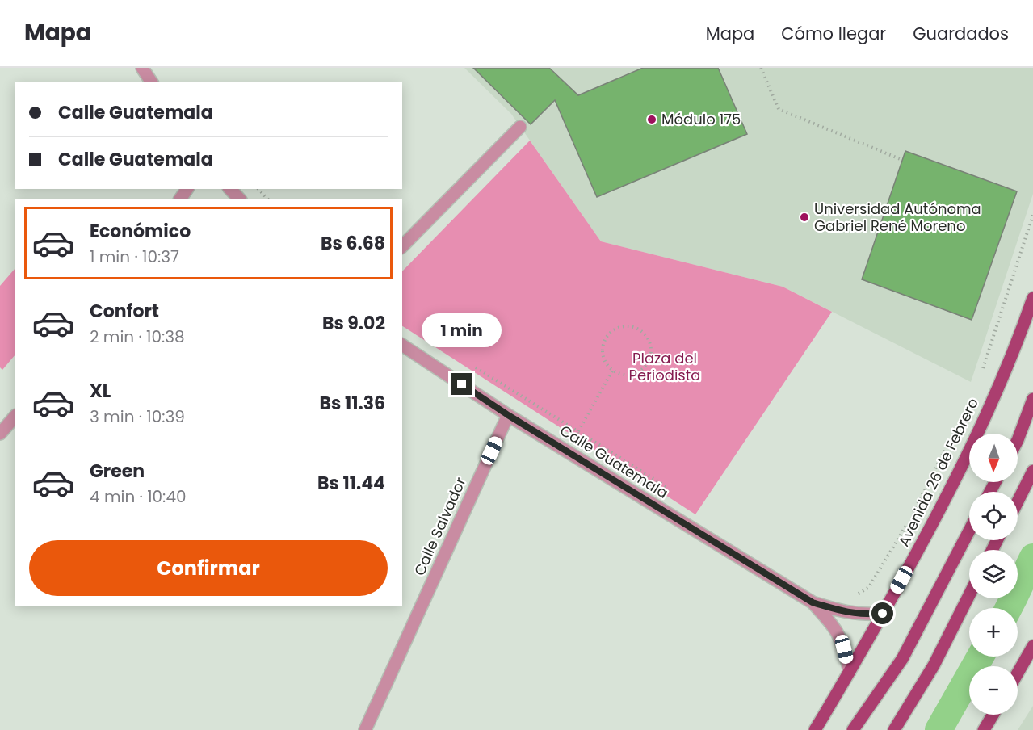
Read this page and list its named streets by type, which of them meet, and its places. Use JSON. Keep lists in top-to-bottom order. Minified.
{"streets":{"main road":["Avenida 26 de Febrero"],"street":["Calle Guatemala","Calle Salvador"]},"crossings":[["Calle Guatemala","Avenida 26 de Febrero"],["Calle Guatemala","Calle Salvador"]],"parks":["Plaza del Periodista"],"places":["Módulo 175","Universidad Autónoma Gabriel René Moreno"],"north":"bottom","page":{"header":"Mapa","nav":["Mapa","Cómo llegar","Guardados"],"banner":["Calle Guatemala","Calle Guatemala"],"list":[{"name":"Económico","note":"1 min · 10:37","value":"Bs 6.68"},{"name":"Confort","note":"2 min · 10:38","value":"Bs 9.02"},{"name":"XL","note":"3 min · 10:39","value":"Bs 11.36"},{"name":"Green","note":"4 min · 10:40","value":"Bs 11.44"}],"bubble":"1 min","map_buttons":["+","−"],"buttons":"Confirmar"}}
